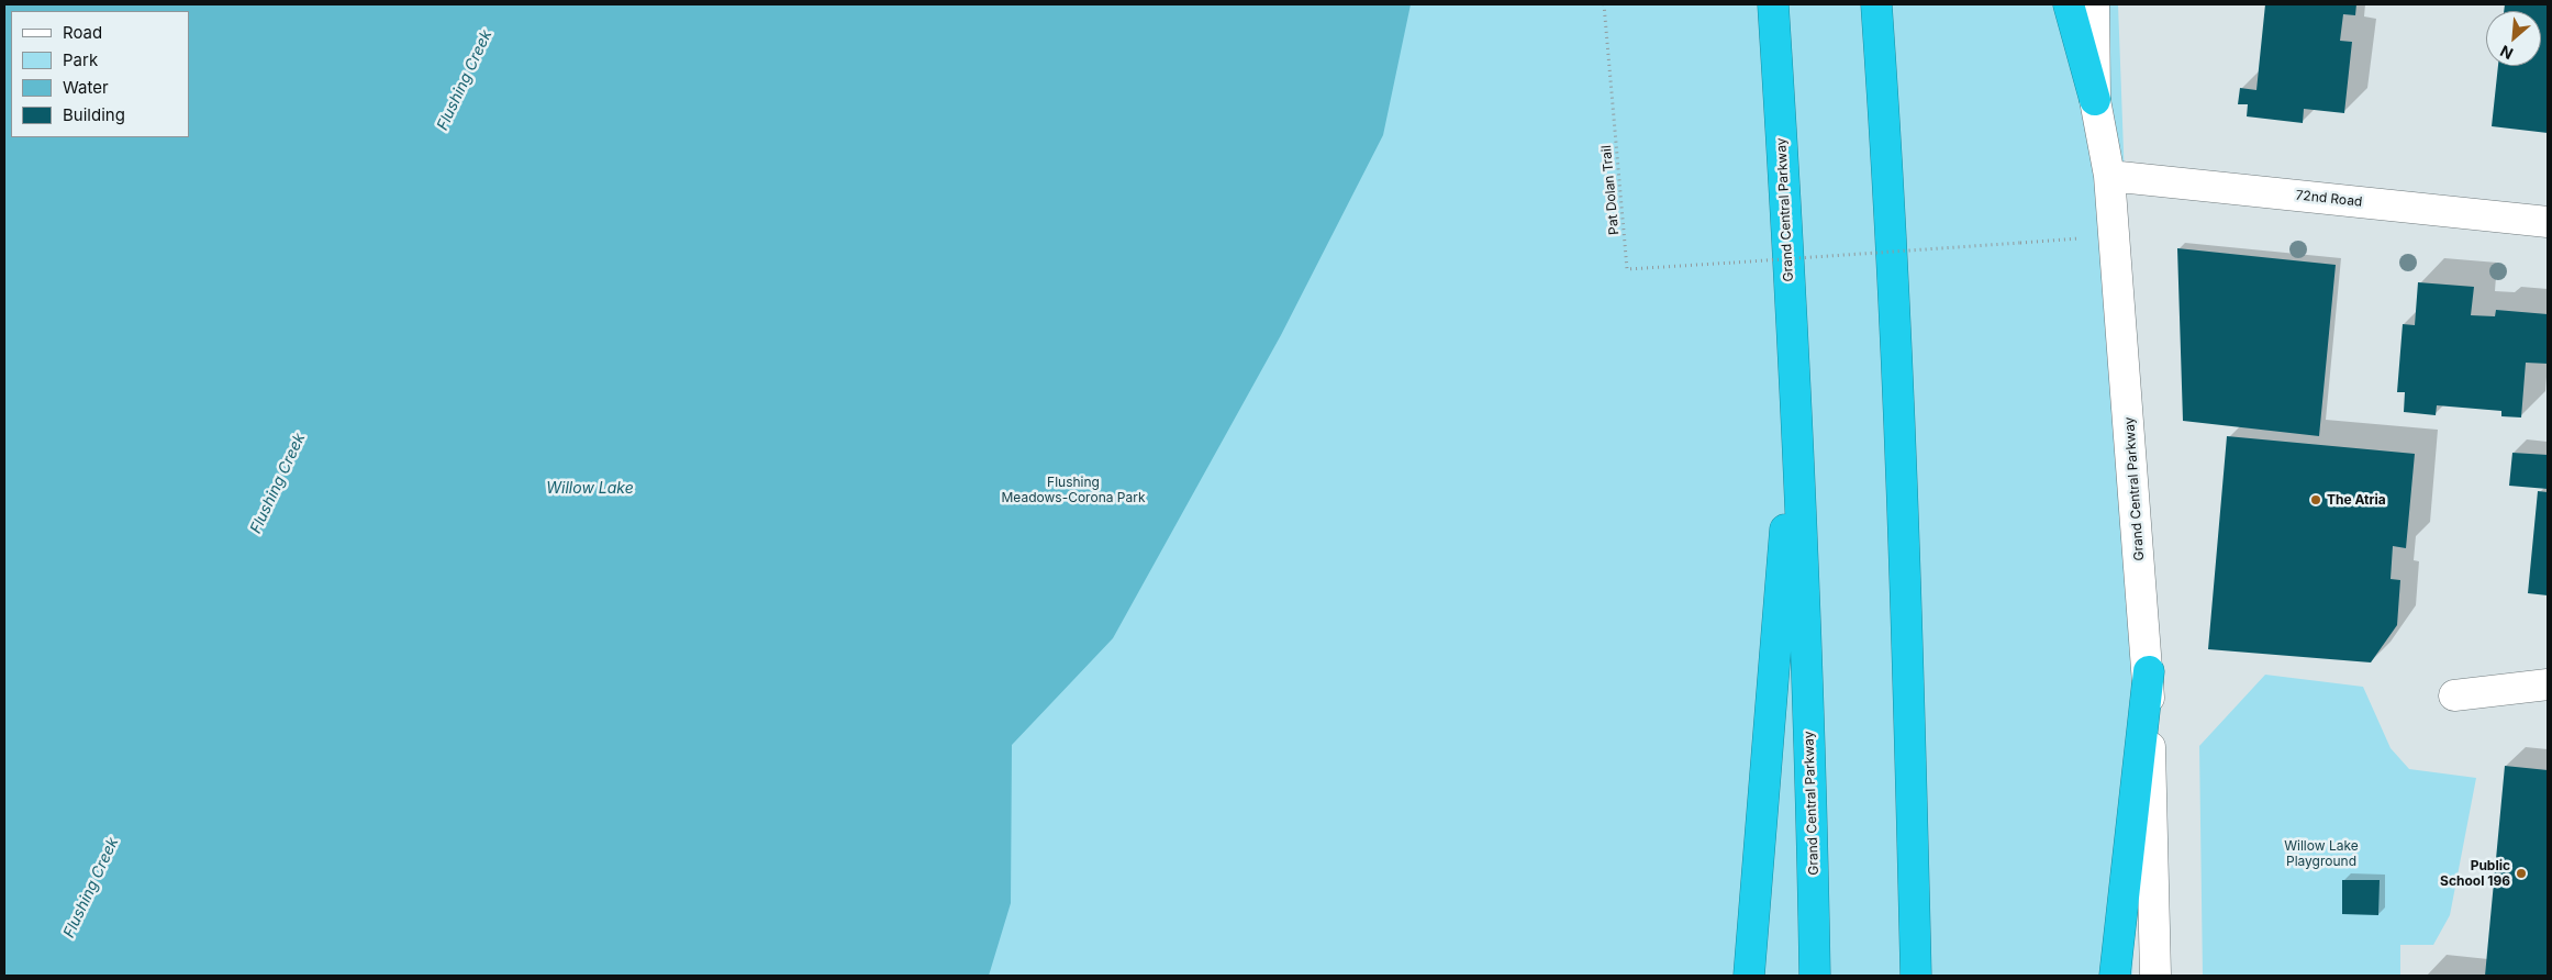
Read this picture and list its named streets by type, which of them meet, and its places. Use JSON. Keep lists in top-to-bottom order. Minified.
{"streets":{"highway":["Grand Central Parkway"],"street":["72nd Road"],"path":["Pat Dolan Trail"]},"crossings":[["72nd Road","Grand Central Parkway"]],"water":["Flushing Creek","Willow Lake"],"parks":["Flushing Meadows-Corona Park","Willow Lake Playground"],"places":["The Atria","Public School 196"],"legend":["Road","Park","Water","Building"],"north":"bottom left"}
